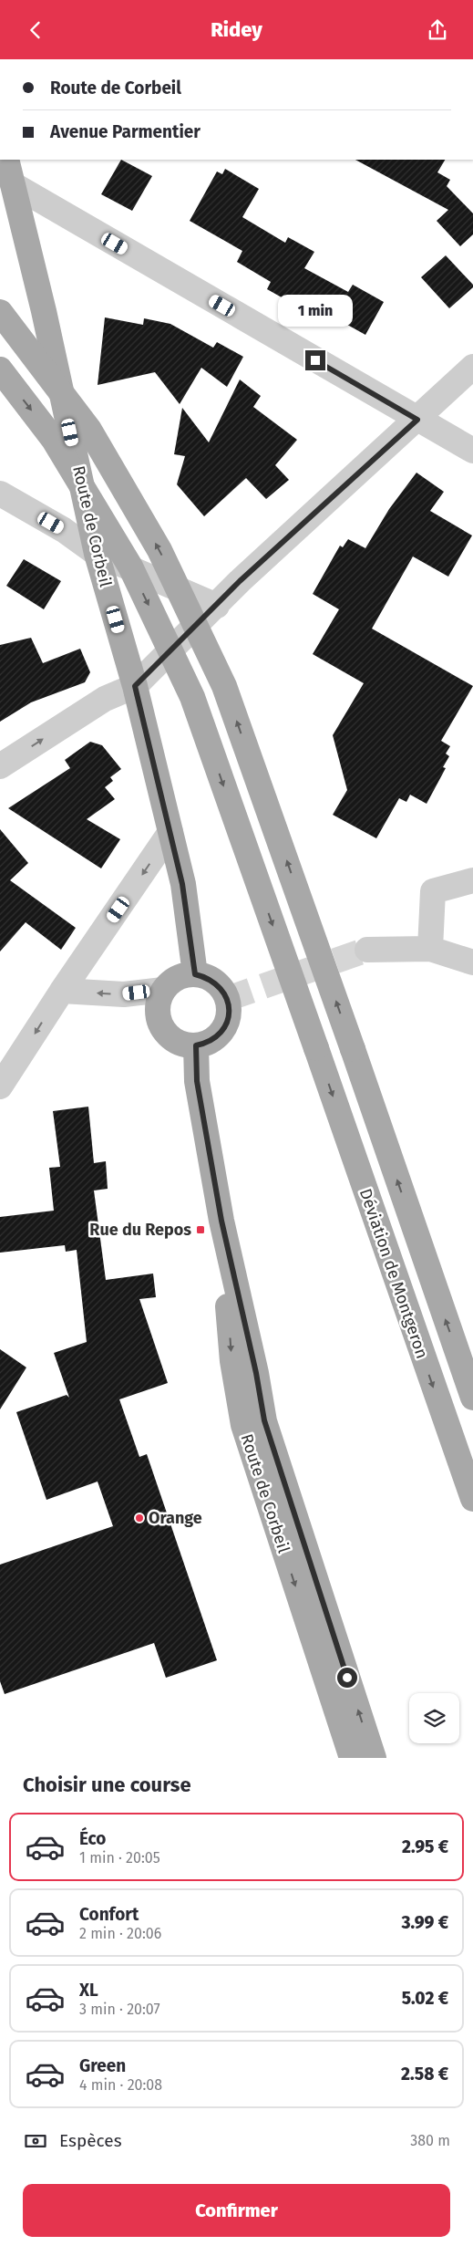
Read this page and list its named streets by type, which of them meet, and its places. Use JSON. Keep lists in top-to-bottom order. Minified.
{"streets":{"main road":["Route de Corbeil","Déviation de Montgeron"]},"places":{"transit":["Rue du Repos"],"other":["Orange"]},"page":{"header":"Ridey","banner":["Route de Corbeil","Avenue Parmentier"],"bubble":"1 min","heading":"Choisir une course","list":[{"name":"Éco","note":"1 min · 20:05","value":"2.95 €"},{"name":"Confort","note":"2 min · 20:06","value":"3.99 €"},{"name":"XL","note":"3 min · 20:07","value":"5.02 €"},{"name":"Green","note":"4 min · 20:08","value":"2.58 €"}],"pay":["Espèces","380 m"],"buttons":"Confirmer"}}
